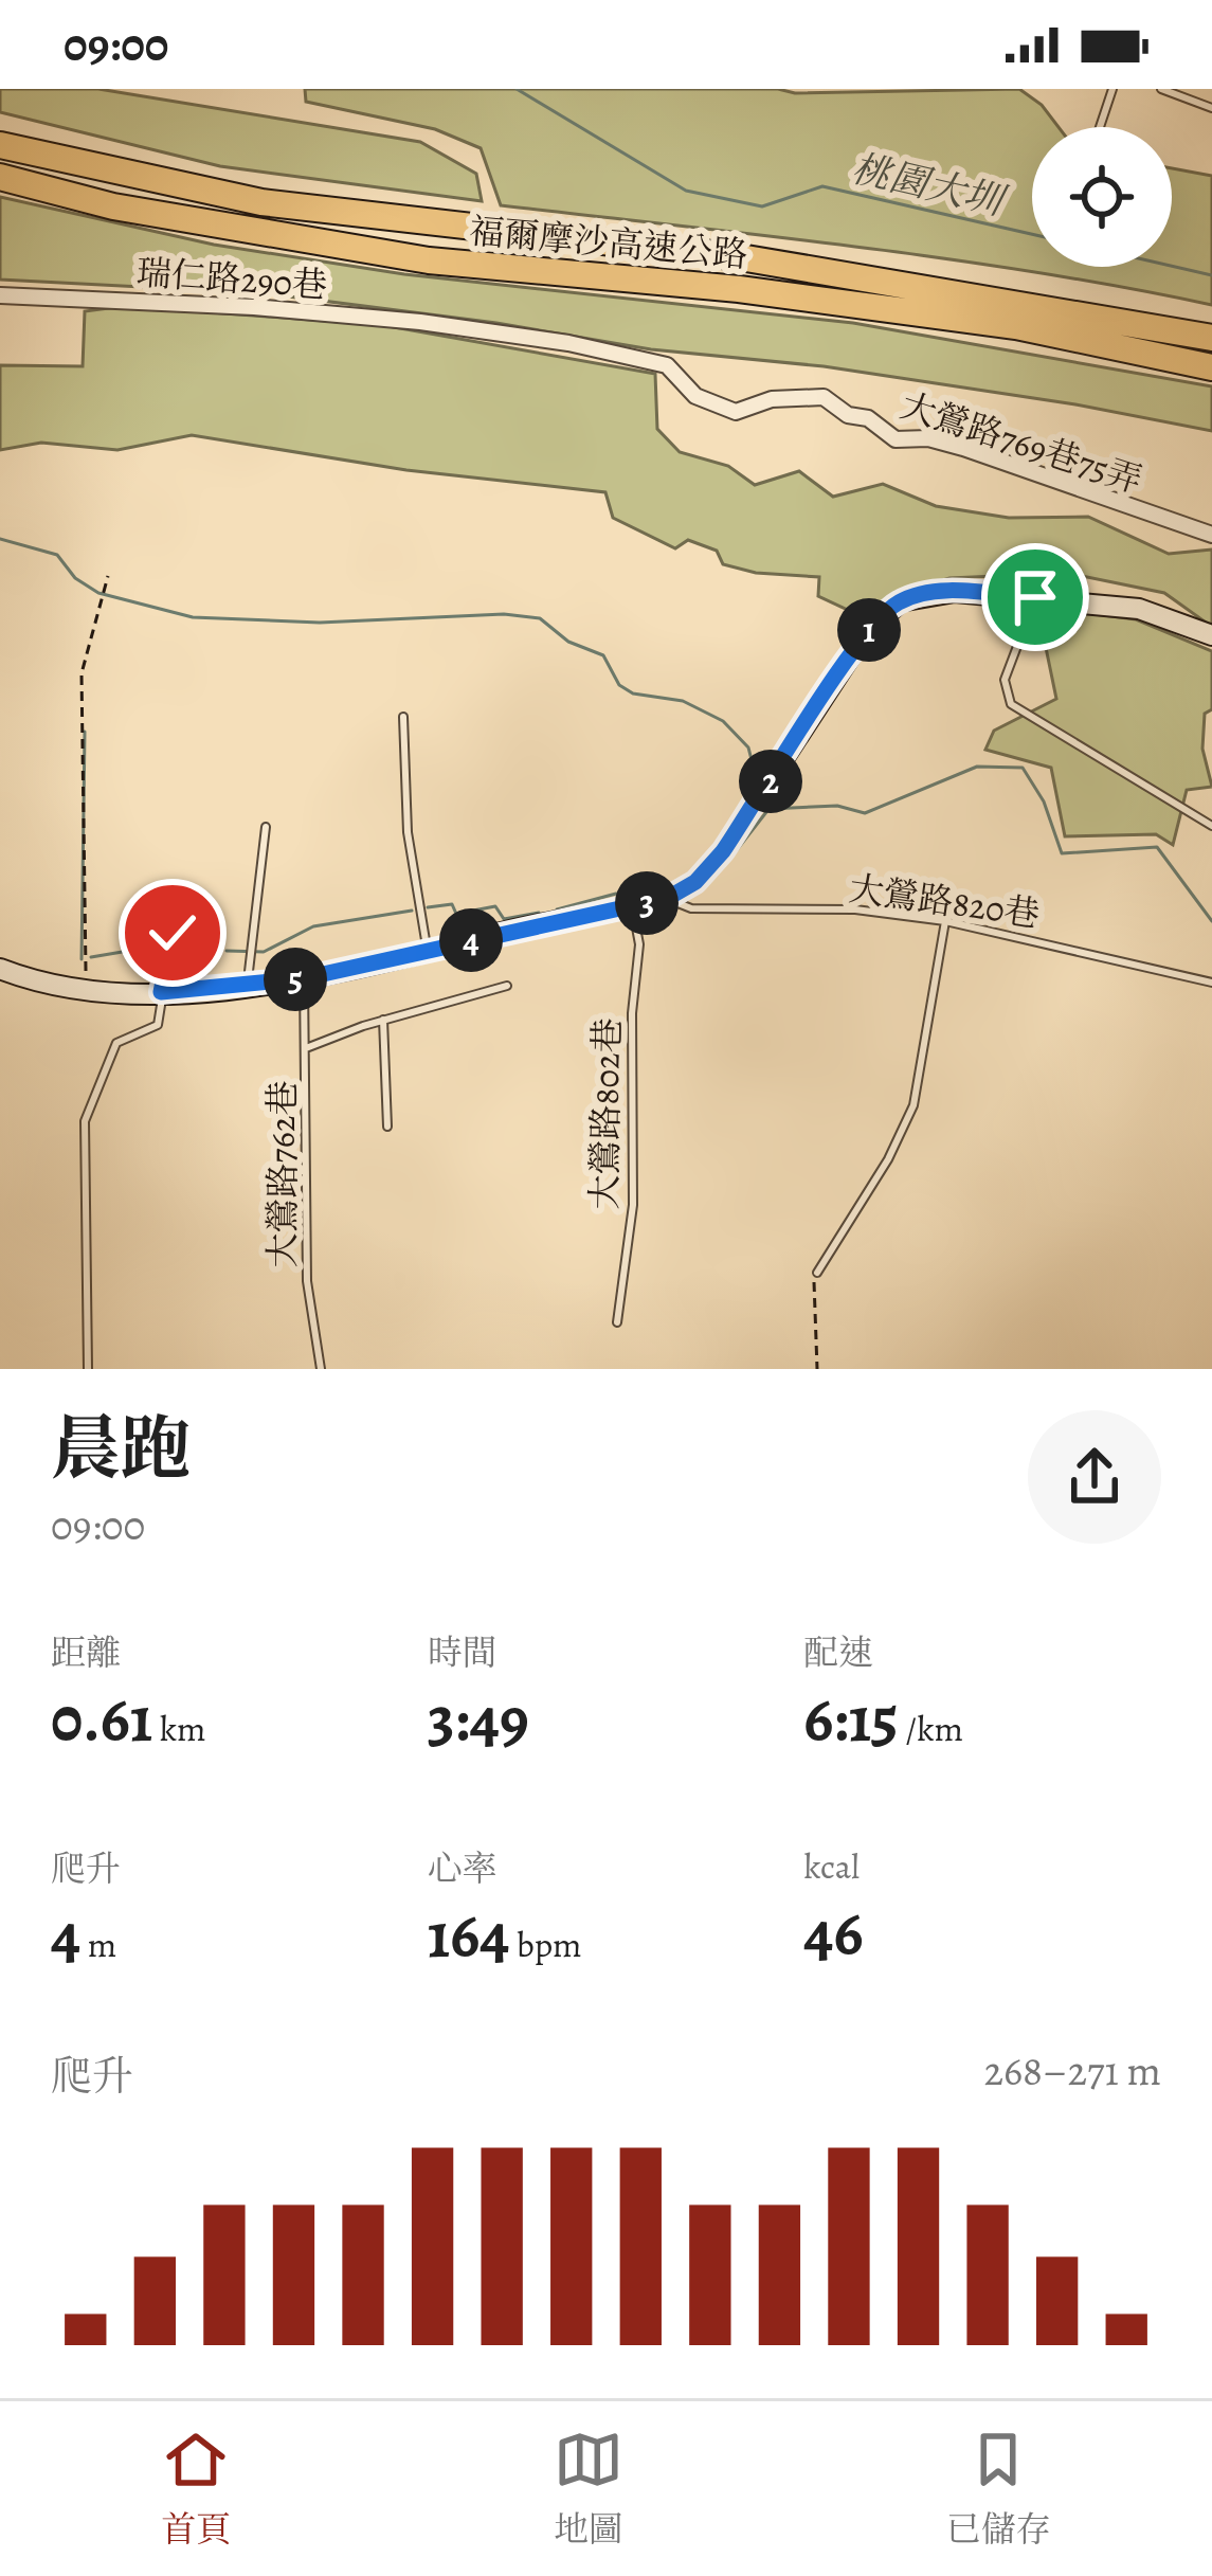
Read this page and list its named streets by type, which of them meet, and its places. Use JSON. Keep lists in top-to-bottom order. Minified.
{"streets":{"highway":["福爾摩沙高速公路"],"street":["瑞仁路290巷","大鶯路769巷75弄"],"lane":["大鶯路820巷","大鶯路802巷","大鶯路762巷"]},"crossings":[["瑞仁路290巷","大鶯路769巷75弄"]],"water":["桃園大圳"],"page":{"status":"09:00","pins":["1","2","3","4","5"],"heading":["晨跑","09:00"],"stats":[["距離","0.61 km"],["時間","3:49"],["配速","6:15 /km"],["爬升","4 m"],["心率","164 bpm"],["kcal","46"]],"chart":["爬升","268–271 m"],"tabs":["首頁","地圖","已儲存"]}}
